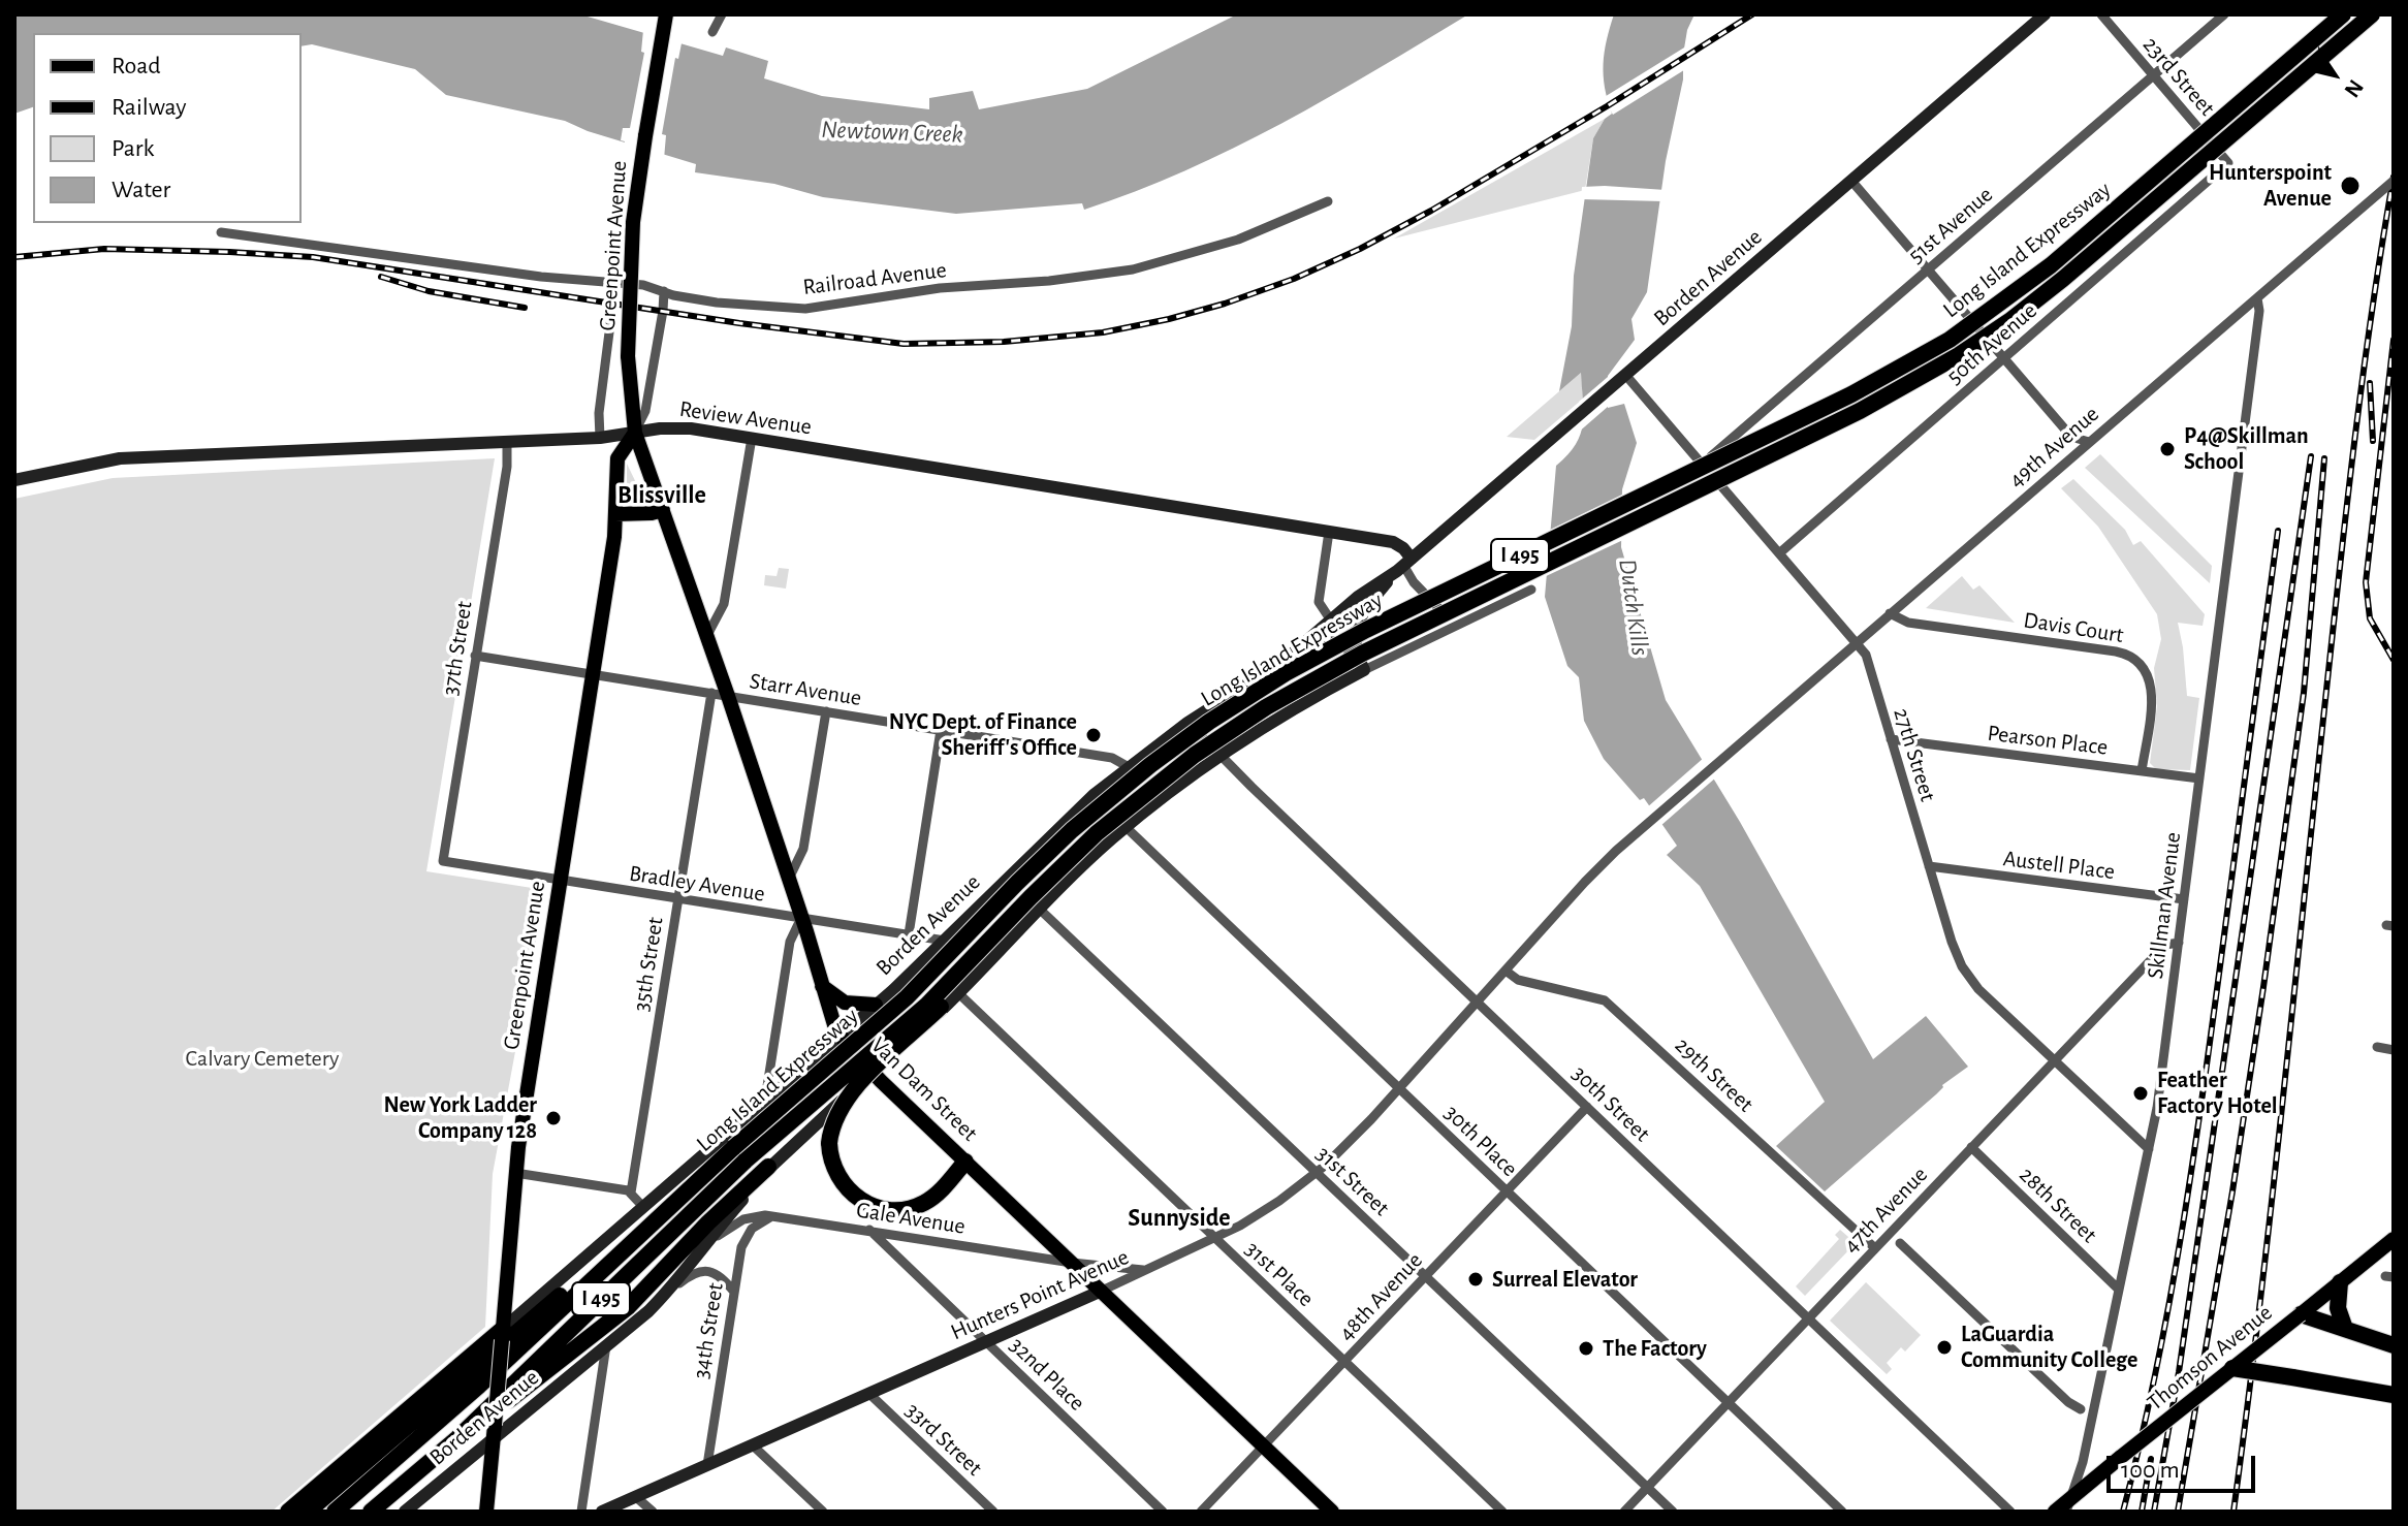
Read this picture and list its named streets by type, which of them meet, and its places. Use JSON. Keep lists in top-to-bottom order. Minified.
{"streets":{"highway":["Long Island Expressway","I 495"],"main road":["Greenpoint Avenue","Borden Avenue","Review Avenue","Van Dam Street","Hunters Point Avenue","Thomson Avenue"],"street":["23rd Street","51st Avenue","Railroad Avenue","50th Avenue","49th Avenue","Davis Court","37th Street","Starr Avenue","Pearson Place","27th Street","Austell Place","Bradley Avenue","Skillman Avenue","35th Street","29th Street","30th Street","30th Place","31st Street","28th Street","47th Avenue","Gale Avenue","31st Place","48th Avenue","34th Street","32nd Place","33rd Street"]},"crossings":[["23rd Street","51st Avenue"],["23rd Street","50th Avenue"],["51st Avenue","27th Street"],["Greenpoint Avenue","Borden Avenue"],["Greenpoint Avenue","Railroad Avenue"],["Greenpoint Avenue","Review Avenue"],["Greenpoint Avenue","Starr Avenue"],["Greenpoint Avenue","Bradley Avenue"],["Greenpoint Avenue","Van Dam Street"],["Borden Avenue","Review Avenue"],["Borden Avenue","Starr Avenue"],["Borden Avenue","27th Street"],["Borden Avenue","Bradley Avenue"],["Borden Avenue","Van Dam Street"],["Borden Avenue","30th Street"],["Borden Avenue","30th Place"],["Borden Avenue","31st Street"],["Borden Avenue","Gale Avenue"],["Borden Avenue","31st Place"],["Borden Avenue","34th Street"],["50th Avenue","27th Street"],["Review Avenue","37th Street"],["Review Avenue","Van Dam Street"],["49th Avenue","Davis Court"],["49th Avenue","27th Street"],["49th Avenue","Skillman Avenue"],["49th Avenue","Hunters Point Avenue"],["Davis Court","Pearson Place"],["37th Street","Starr Avenue"],["37th Street","Bradley Avenue"],["Starr Avenue","35th Street"],["Starr Avenue","Van Dam Street"],["Pearson Place","27th Street"],["Pearson Place","Skillman Avenue"],["27th Street","Austell Place"],["27th Street","Skillman Avenue"],["27th Street","47th Avenue"],["Austell Place","Skillman Avenue"],["Bradley Avenue","35th Street"],["Bradley Avenue","Van Dam Street"],["Skillman Avenue","28th Street"],["Skillman Avenue","47th Avenue"],["Skillman Avenue","Thomson Avenue"],["29th Street","47th Avenue"],["29th Street","Hunters Point Avenue"],["Van Dam Street","Gale Avenue"],["Van Dam Street","Hunters Point Avenue"],["Van Dam Street","48th Avenue"],["30th Street","47th Avenue"],["30th Street","Hunters Point Avenue"],["30th Street","48th Avenue"],["30th Place","47th Avenue"],["30th Place","Hunters Point Avenue"],["30th Place","48th Avenue"],["31st Street","47th Avenue"],["31st Street","Hunters Point Avenue"],["31st Street","48th Avenue"],["28th Street","47th Avenue"],["Gale Avenue","Hunters Point Avenue"],["Gale Avenue","34th Street"],["Gale Avenue","32nd Place"],["31st Place","Hunters Point Avenue"],["31st Place","48th Avenue"],["Hunters Point Avenue","34th Street"],["Hunters Point Avenue","32nd Place"],["Hunters Point Avenue","33rd Street"]],"districts":["Blissville","Sunnyside"],"water":["Newtown Creek","Dutch Kills"],"parks":["Calvary Cemetery"],"places":["Hunterspoint Avenue","P4@Skillman School","NYC Dept. of Finance Sheriff's Office","Feather Factory Hotel","New York Ladder Company 128","Surreal Elevator","LaGuardia Community College","The Factory"],"legend":["Road","Railway","Park","Water"],"scale_bar":"100 m","north":"bottom right"}
